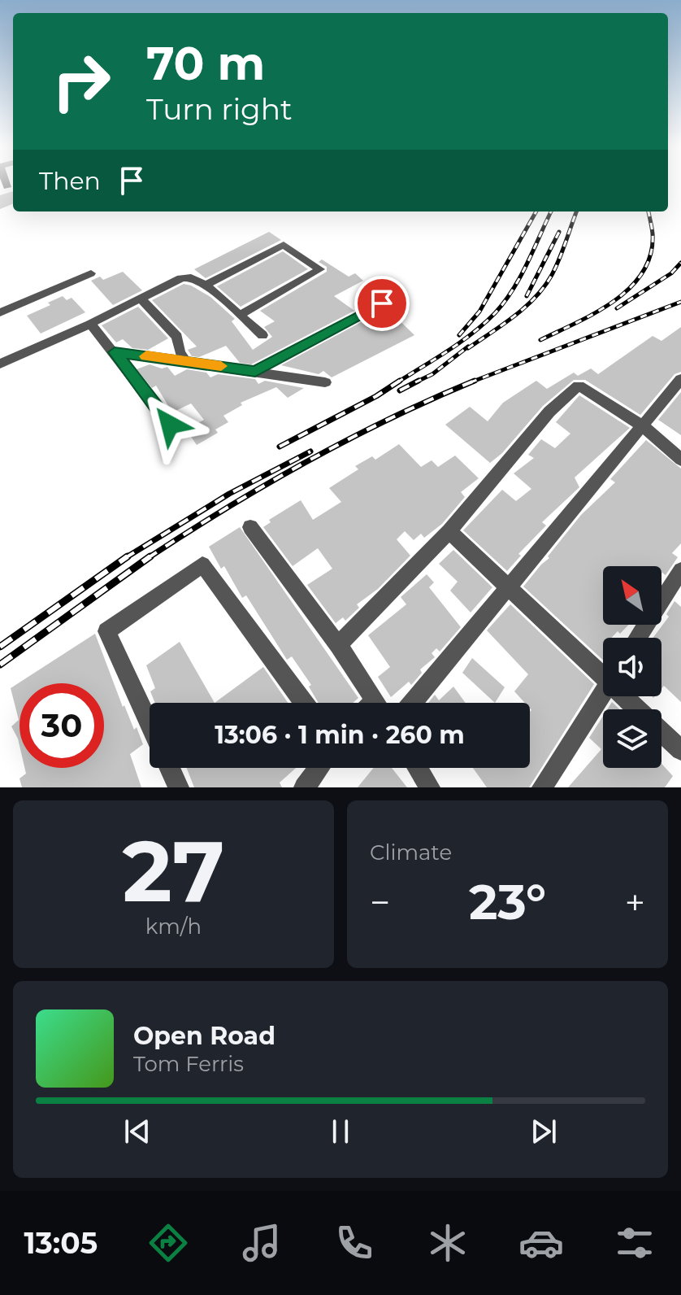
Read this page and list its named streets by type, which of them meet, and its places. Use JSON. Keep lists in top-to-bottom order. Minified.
{"north":"top left","page":{"turn":["70 m","Turn right"],"then":"Then","limit":"30","trip":"13:06 · 1 min · 260 m","tile":[["27","km/h"],"Climate"],"heat":["−","23°","+"],"song":["Open Road","Tom Ferris"],"tabs":"13:05"}}
